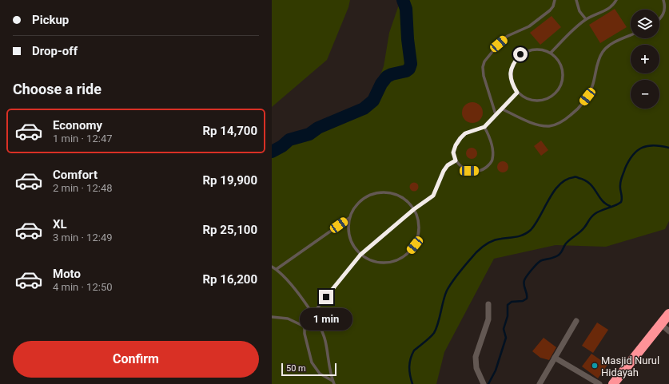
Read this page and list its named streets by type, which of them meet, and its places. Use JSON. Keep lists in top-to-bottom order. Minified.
{"places":["Masjid Nurul Hidayah"],"scale_bar":"50 m","page":{"banner":["Pickup","Drop-off"],"map_buttons":["+","−"],"heading":"Choose a ride","list":[{"name":"Economy","note":"1 min · 12:47","value":"Rp 14,700"},{"name":"Comfort","note":"2 min · 12:48","value":"Rp 19,900"},{"name":"XL","note":"3 min · 12:49","value":"Rp 25,100"},{"name":"Moto","note":"4 min · 12:50","value":"Rp 16,200"}],"bubble":"1 min","buttons":"Confirm","scale":"50 m"}}
